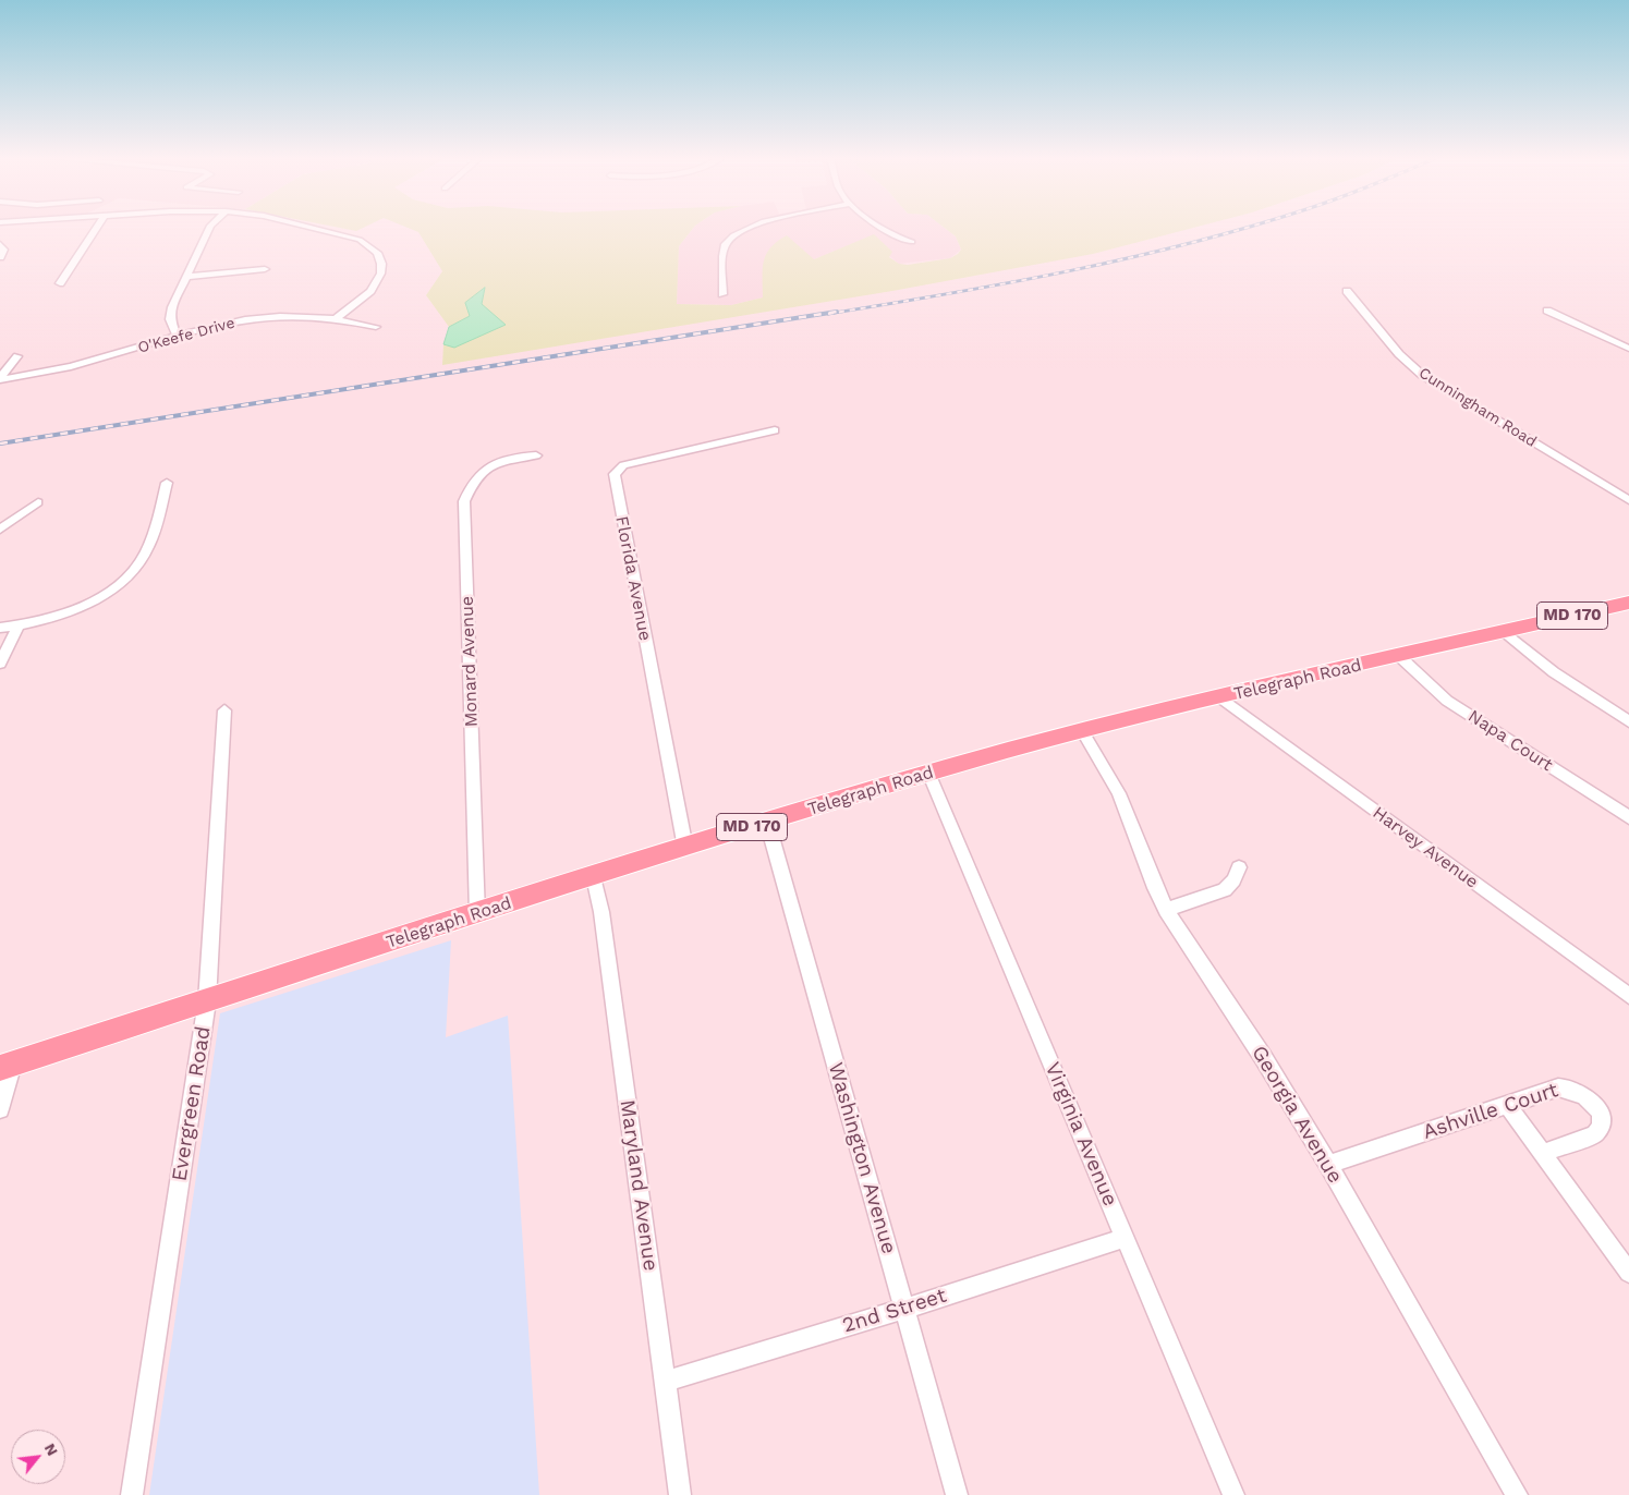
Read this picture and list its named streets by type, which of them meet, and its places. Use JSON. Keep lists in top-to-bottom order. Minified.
{"streets":{"main road":["MD 170","Telegraph Road"],"street":["O'Keefe Drive","Cunningham Road","Florida Avenue","Monard Avenue","Napa Court","Harvey Avenue","Evergreen Road","Ashville Court","Georgia Avenue","Virginia Avenue","Washington Avenue","Maryland Avenue","2nd Street"]},"crossings":[["Florida Avenue","Telegraph Road"],["Monard Avenue","Telegraph Road"],["Telegraph Road","Napa Court"],["Telegraph Road","Harvey Avenue"],["Telegraph Road","Evergreen Road"],["Telegraph Road","Georgia Avenue"],["Telegraph Road","Virginia Avenue"],["Telegraph Road","Washington Avenue"],["Telegraph Road","Maryland Avenue"],["Ashville Court","Georgia Avenue"],["Virginia Avenue","2nd Street"],["Washington Avenue","2nd Street"],["Maryland Avenue","2nd Street"]],"north":"top right"}
